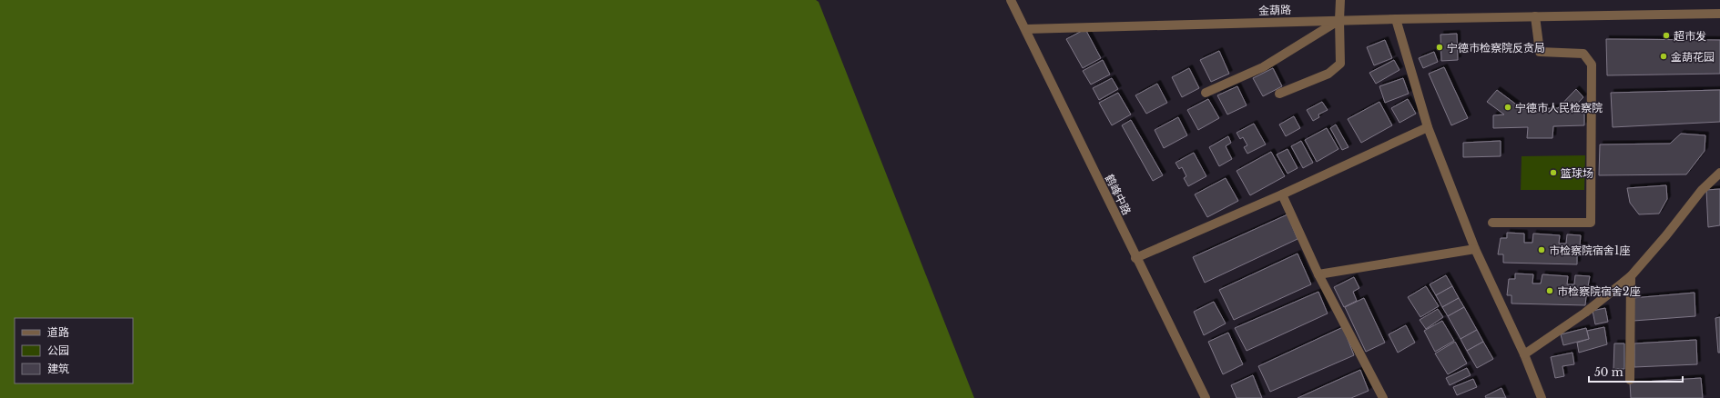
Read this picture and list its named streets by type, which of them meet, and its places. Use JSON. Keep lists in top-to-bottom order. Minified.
{"streets":{"street":["金葫路","鹤峰中路"]},"crossings":[["金葫路","鹤峰中路"]],"places":["超市发","宁德市检察院反贪局","金葫花园","宁德市人民检察院","篮球场","市检察院宿舍1座","市检察院宿舍2座"],"legend":["道路","公园","建筑"],"scale_bar":"50 m"}
